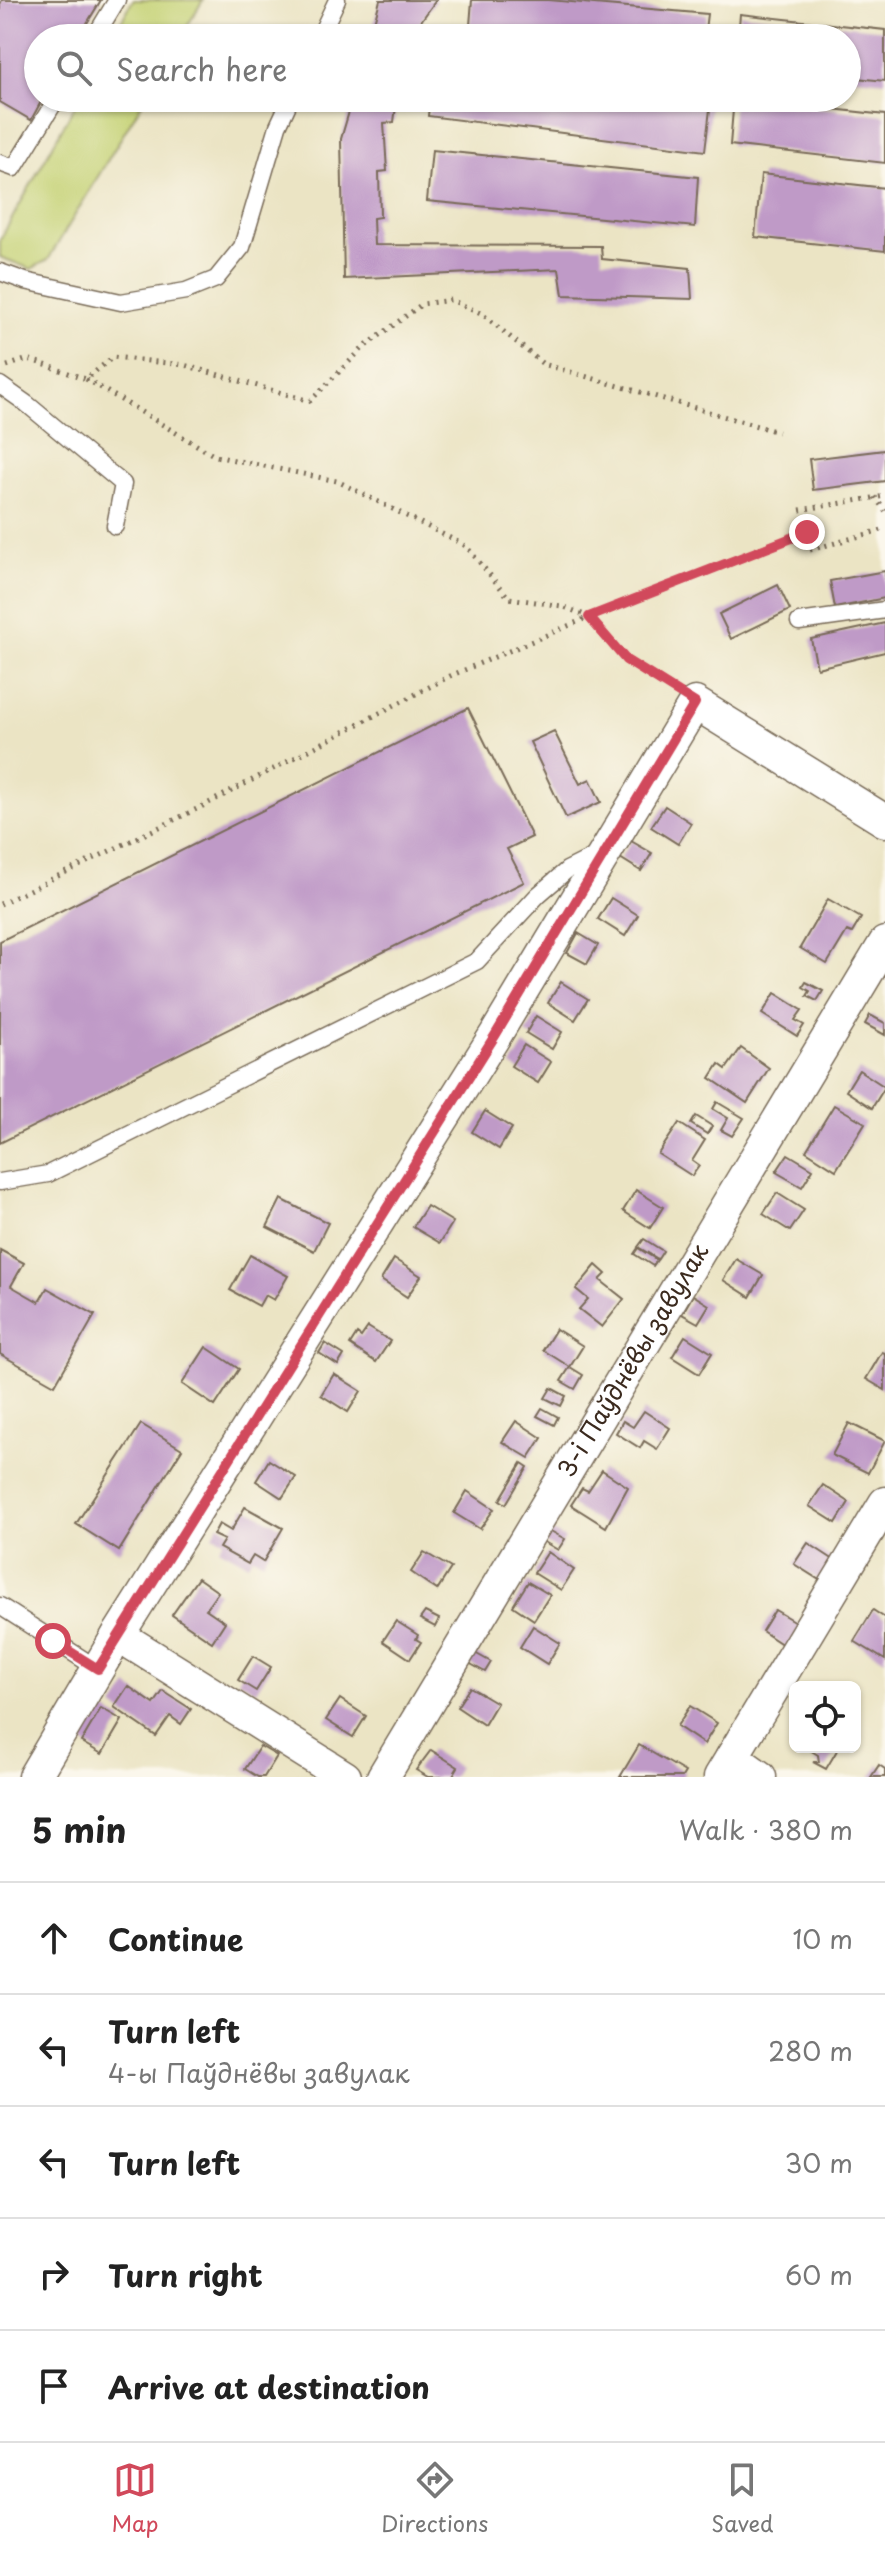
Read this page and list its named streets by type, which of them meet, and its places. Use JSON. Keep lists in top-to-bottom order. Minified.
{"streets":{"street":["3-і Паўднёвы завулак"]},"page":{"search":"Search here","heading":["5 min","Walk · 380 m"],"list":[["Continue","10 m"],["Turn left","4-ы Паўднёвы завулак","280 m"],["Turn left","30 m"],["Turn right","60 m"],"Arrive at destination"],"nav":["Map","Directions","Saved"]}}
